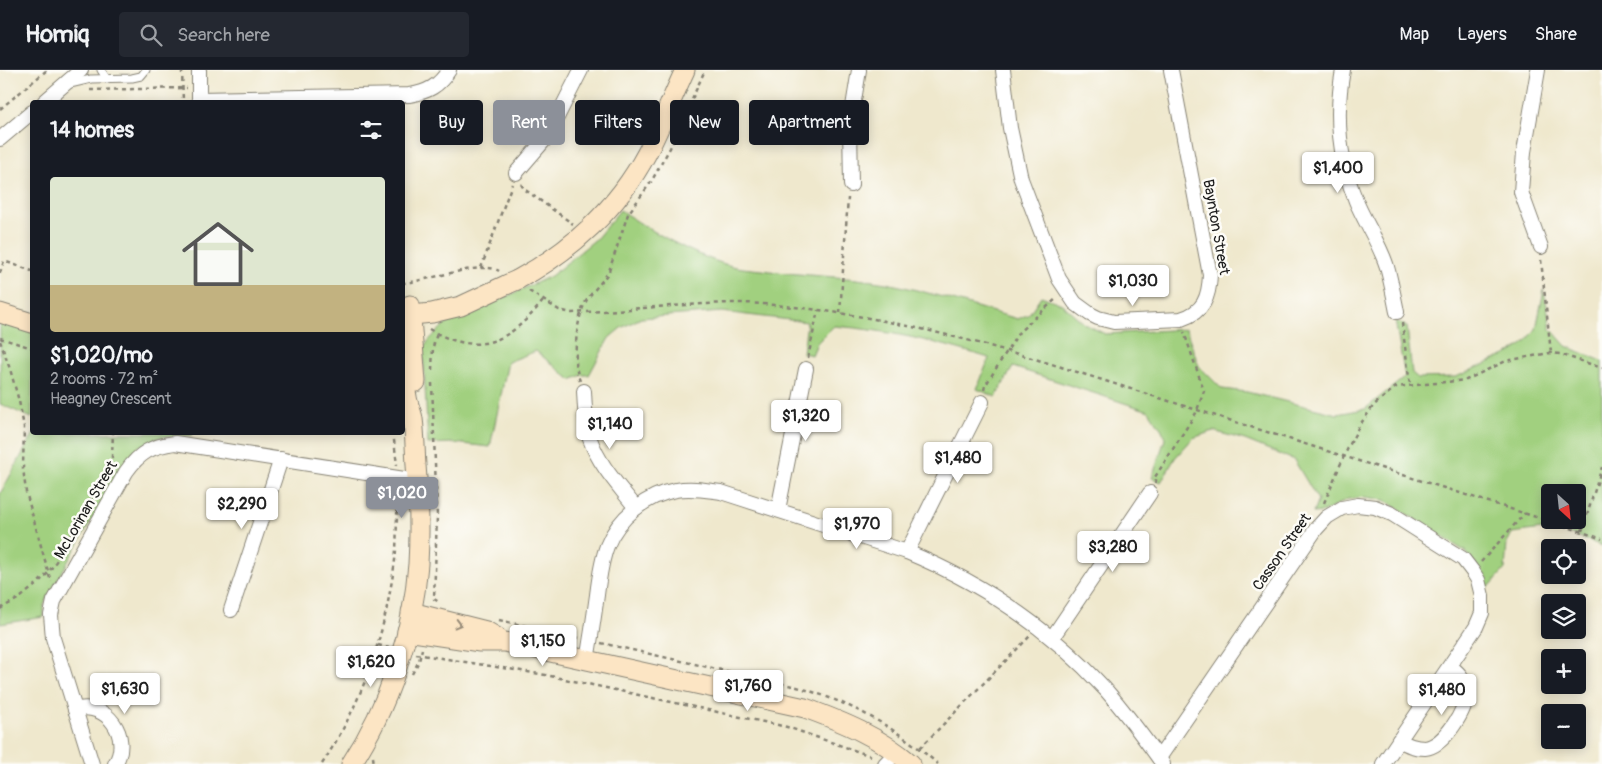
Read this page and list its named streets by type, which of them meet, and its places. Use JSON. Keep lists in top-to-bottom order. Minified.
{"streets":{"street":["Baynton Street","McLorinan Street","Casson Street"]},"north":"bottom right","page":{"header":"Homiq","search":"Search here","nav":["Map","Layers","Share"],"chip":["Buy","Rent","Filters","New","Apartment"],"heading":"14 homes","price":["$1,400","$1,030","$1,320","$1,140","$1,480","$1,020","$2,290","$1,970","$3,280","$1,150","$1,620","$1,760","$1,630","$1,480"],"list":[{"name":"$1,020/mo","note":"2 rooms · 72 m² · Heagney Crescent"}],"map_buttons":["+","−"]}}
